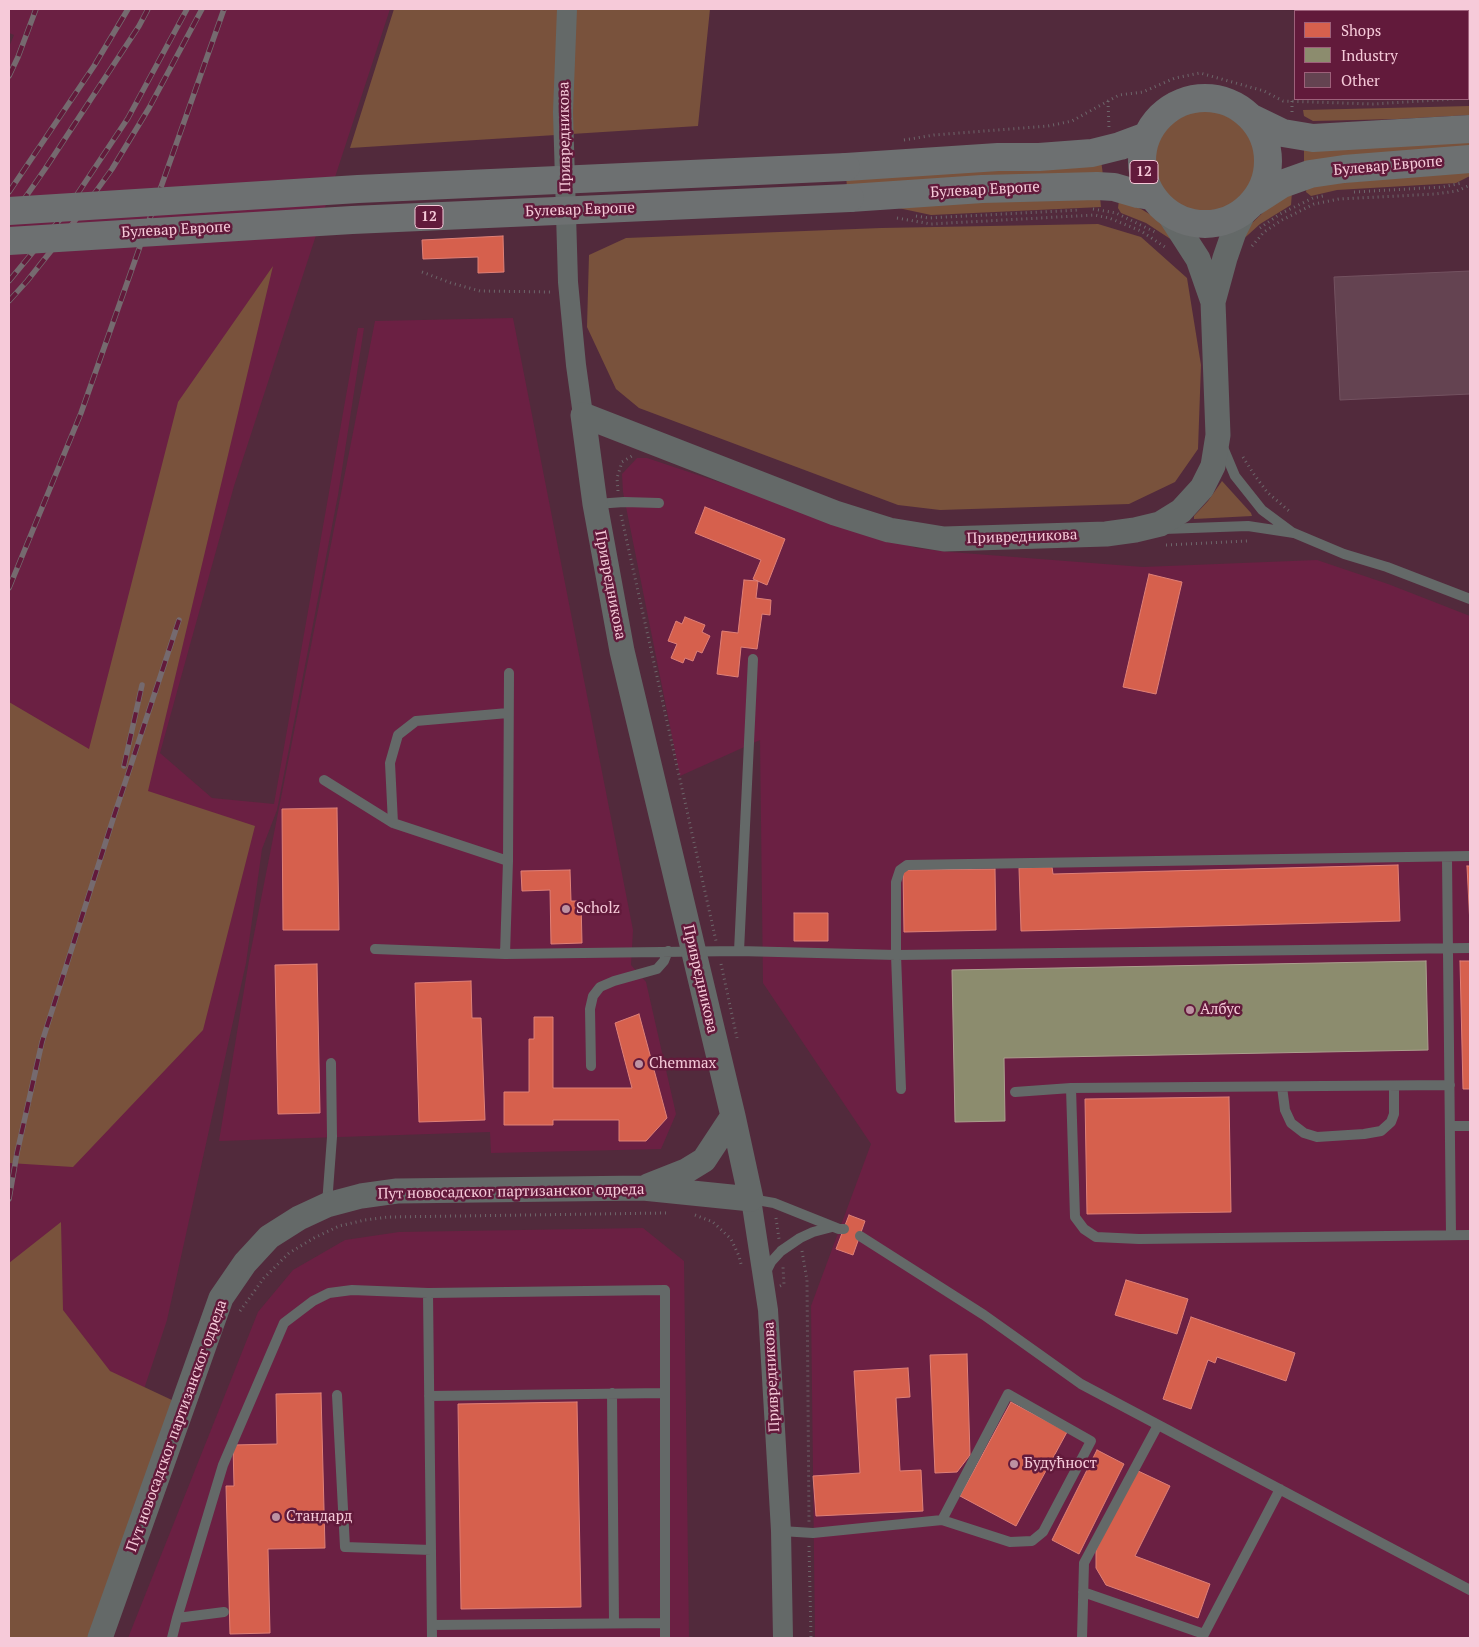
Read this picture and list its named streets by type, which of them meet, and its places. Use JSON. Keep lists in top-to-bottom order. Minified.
{"streets":{"main road":["Булевар Европе","12"],"street":["Привредникова","Пут новосадског партизанског одреда"]},"crossings":[["Привредникова","Пут новосадског партизанског одреда"]],"places":["Scholz","Албус","Chemmax","Будућност","Стандард"],"legend":["Shops","Industry","Other"]}
